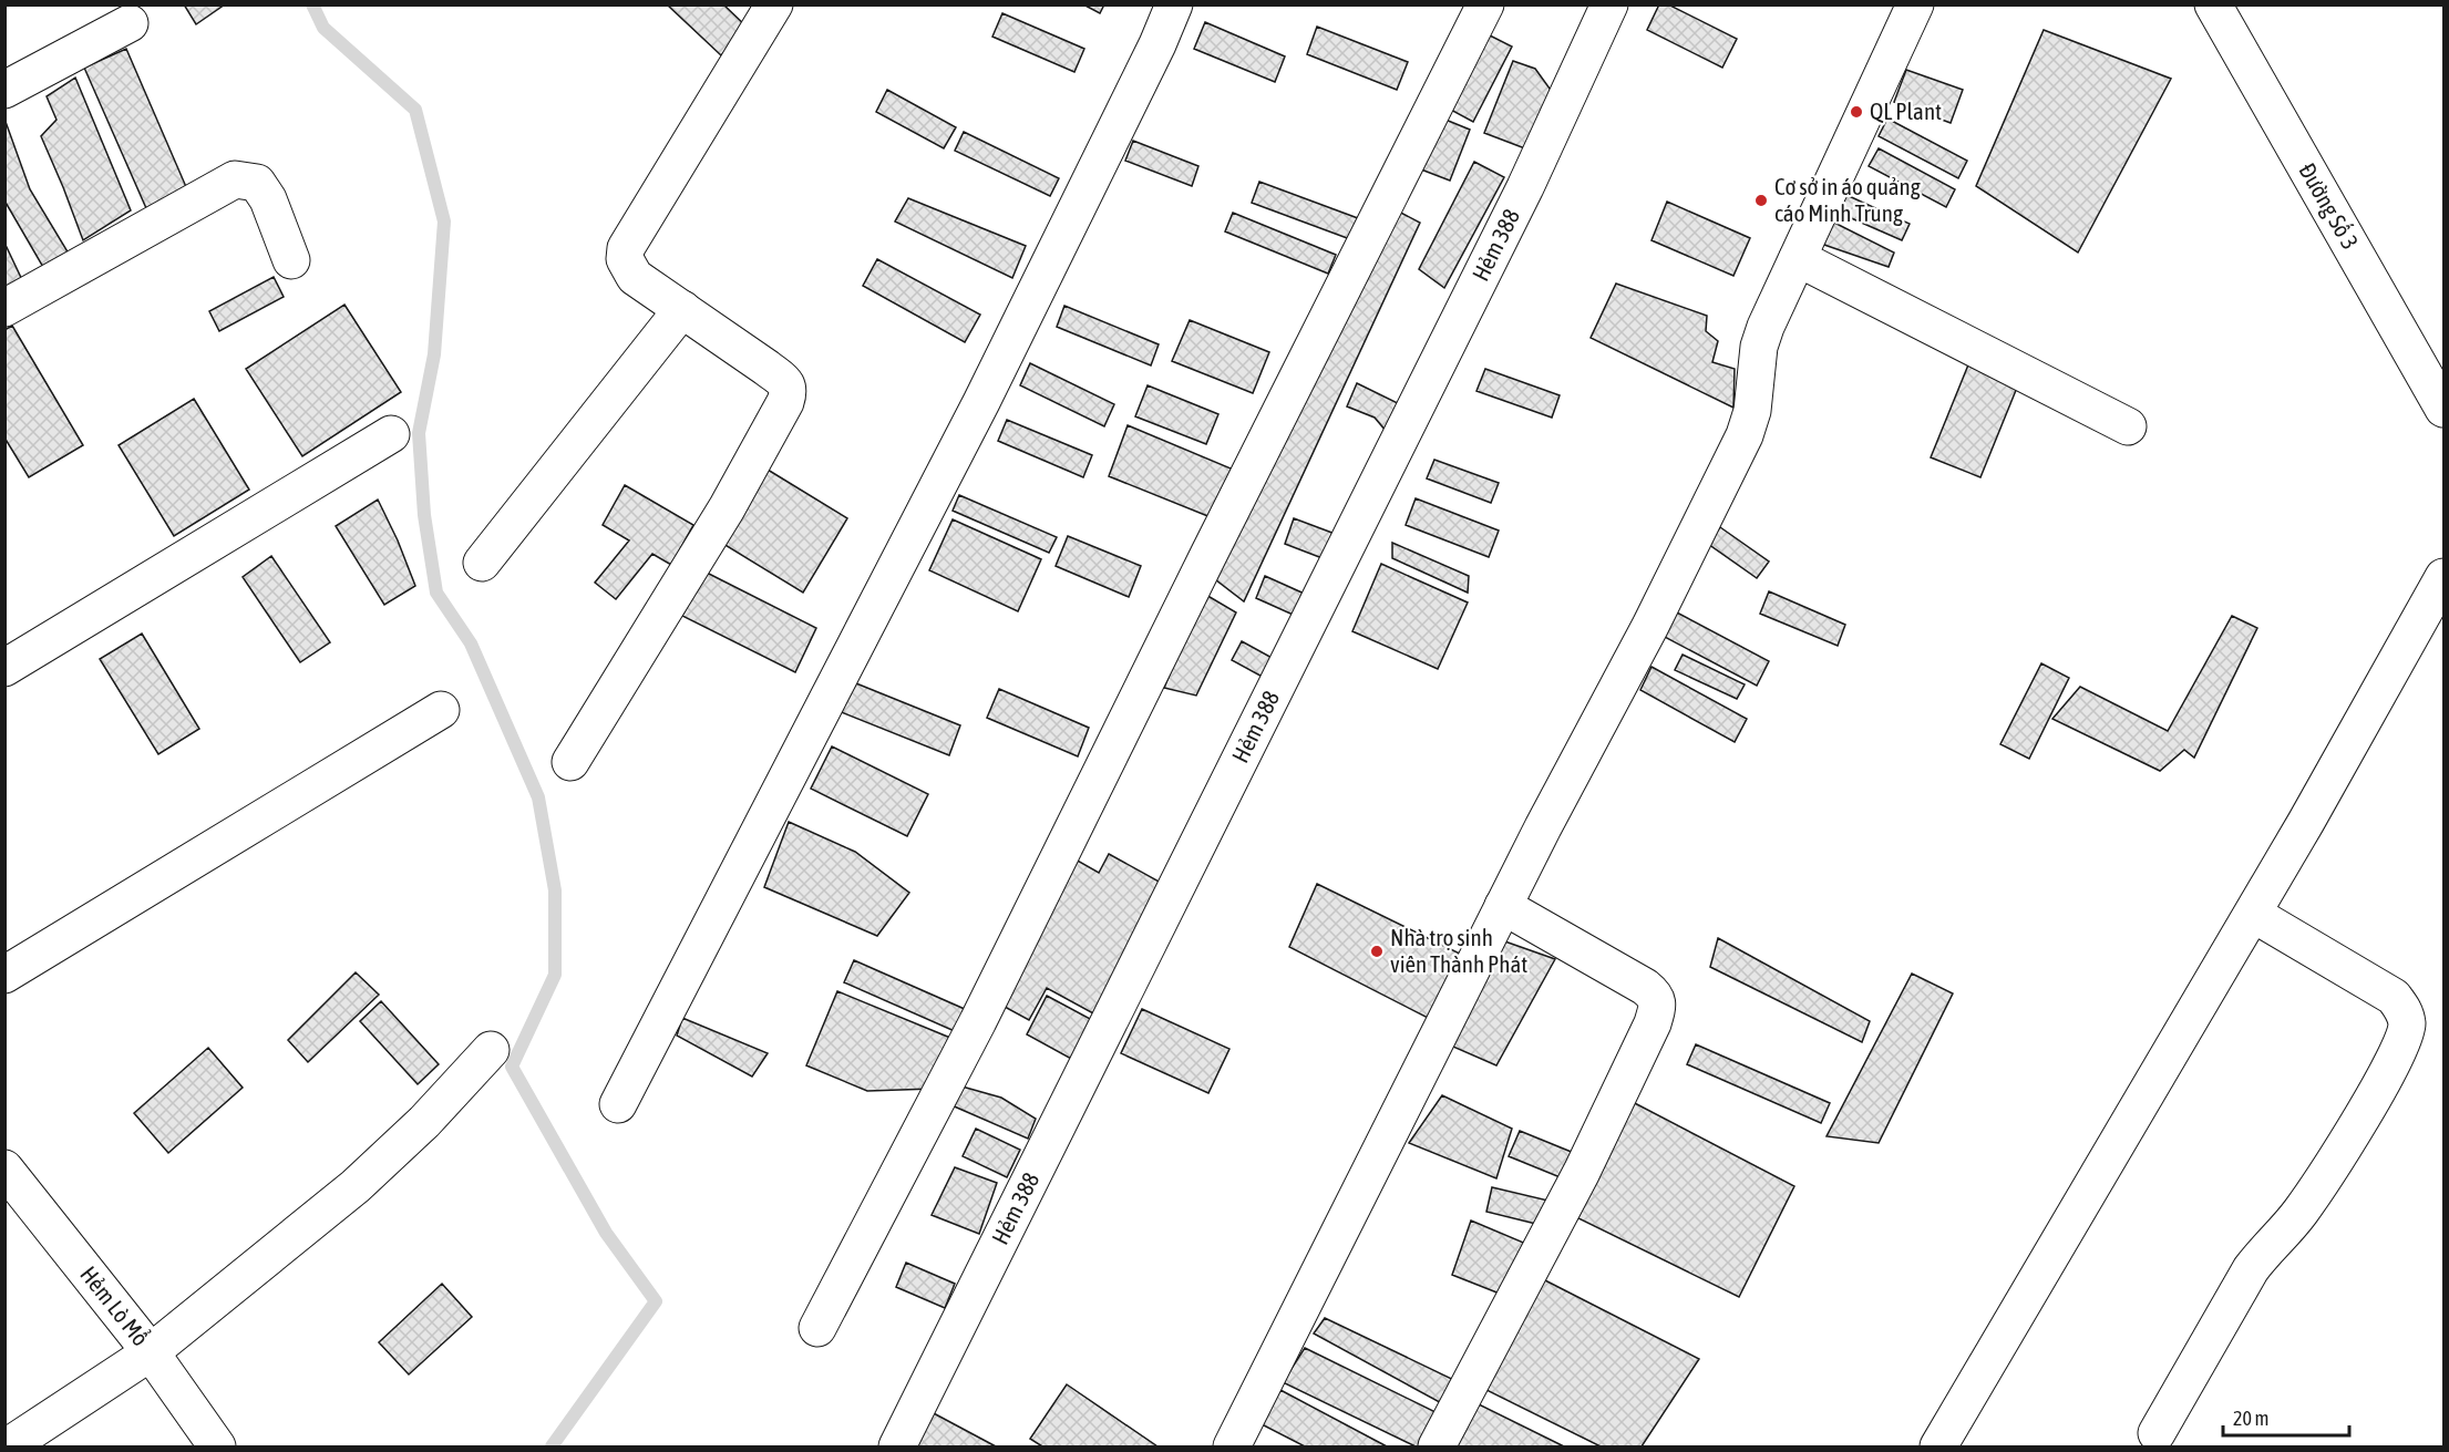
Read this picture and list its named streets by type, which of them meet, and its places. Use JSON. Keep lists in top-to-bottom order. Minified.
{"streets":{"street":["Đường Số 3","Hẻm 388","Hẻm Lò Mổ"]},"places":["QL Plant","Cơ sở in áo quảng cáo Minh Trung","Nhà trọ sinh viên Thành Phát"],"scale_bar":"20 m"}
